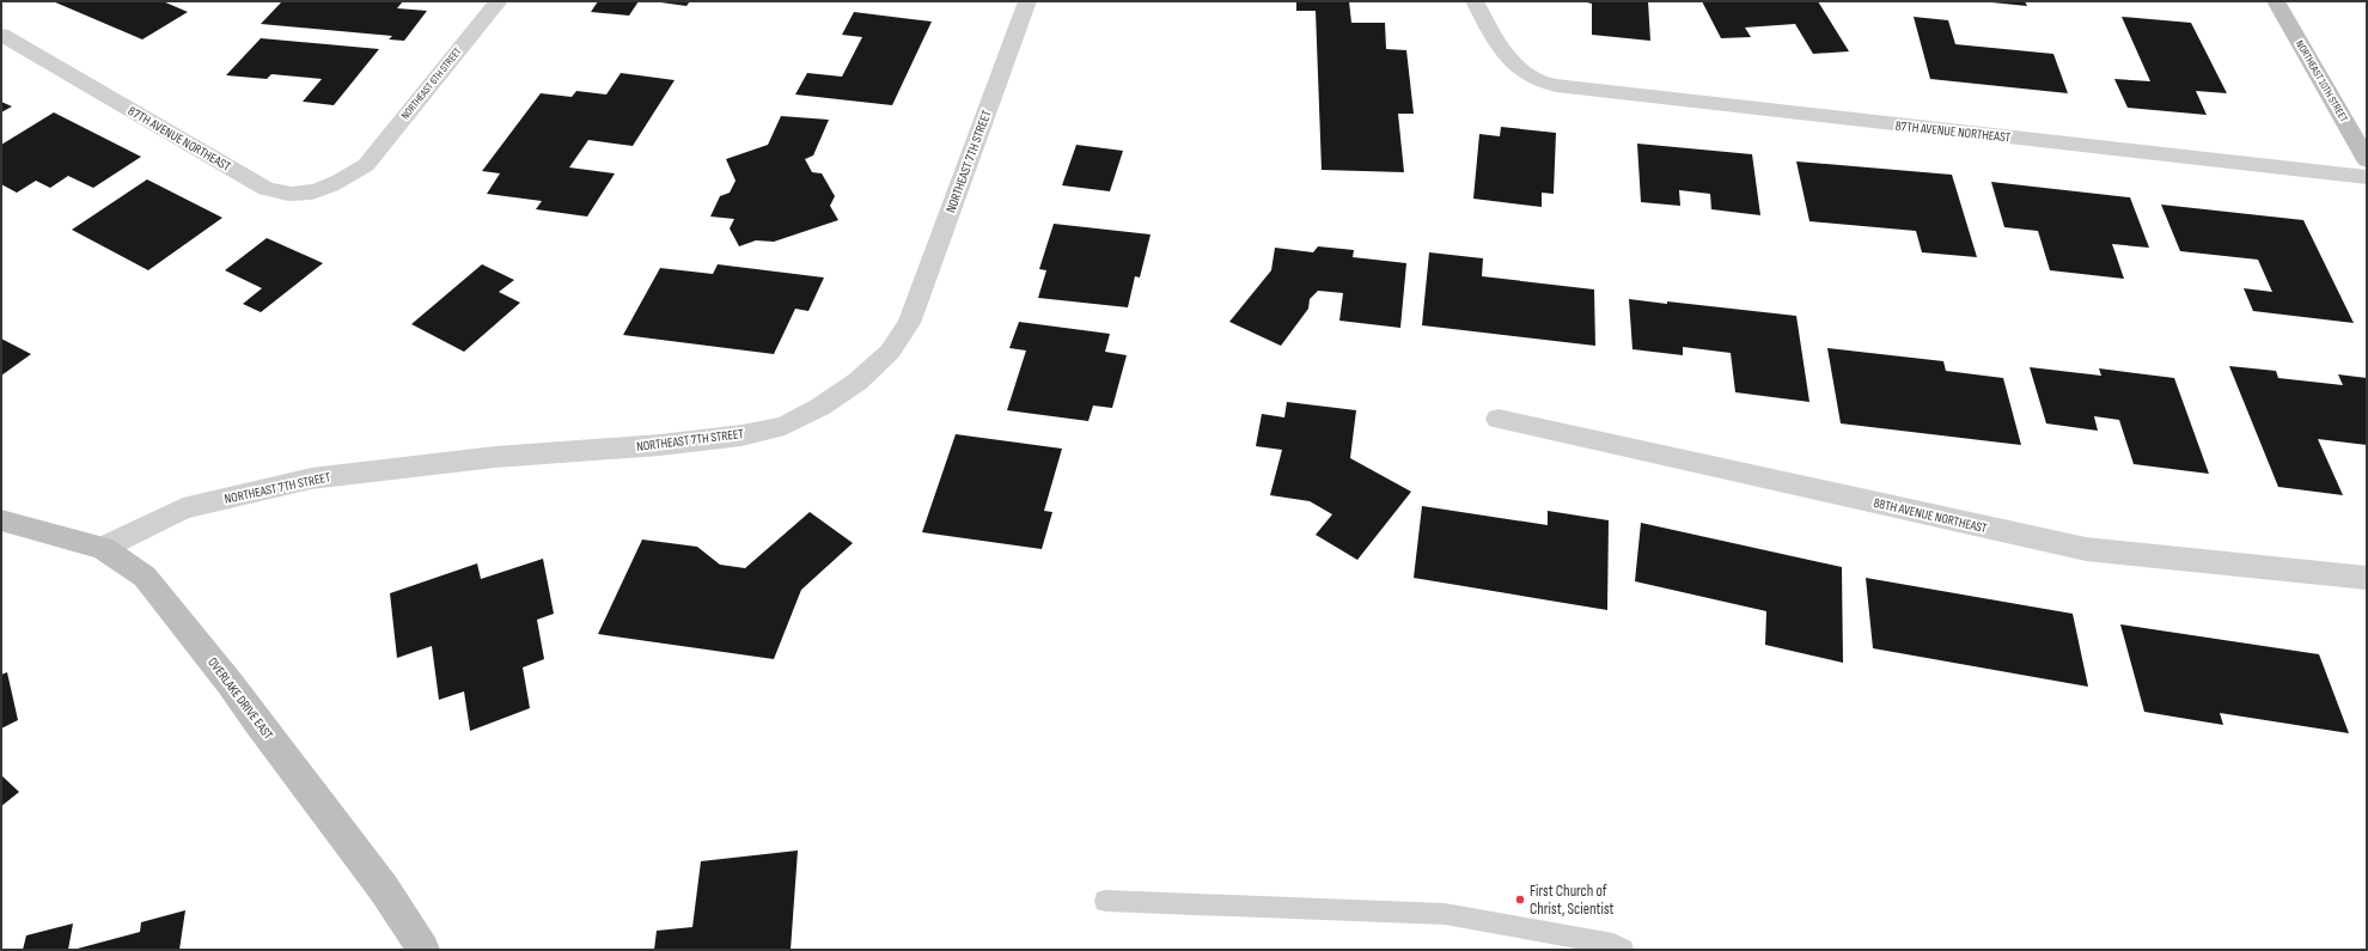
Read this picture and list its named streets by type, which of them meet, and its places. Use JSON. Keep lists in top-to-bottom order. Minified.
{"streets":{"street":["NORTHEAST 10TH STREET","NORTHEAST 6TH STREET","87TH AVENUE NORTHEAST","NORTHEAST 7TH STREET","88TH AVENUE NORTHEAST","OVERLAKE DRIVE EAST"]},"crossings":[["NORTHEAST 6TH STREET","87TH AVENUE NORTHEAST"],["NORTHEAST 7TH STREET","OVERLAKE DRIVE EAST"]],"places":["First Church of Christ, Scientist"]}
